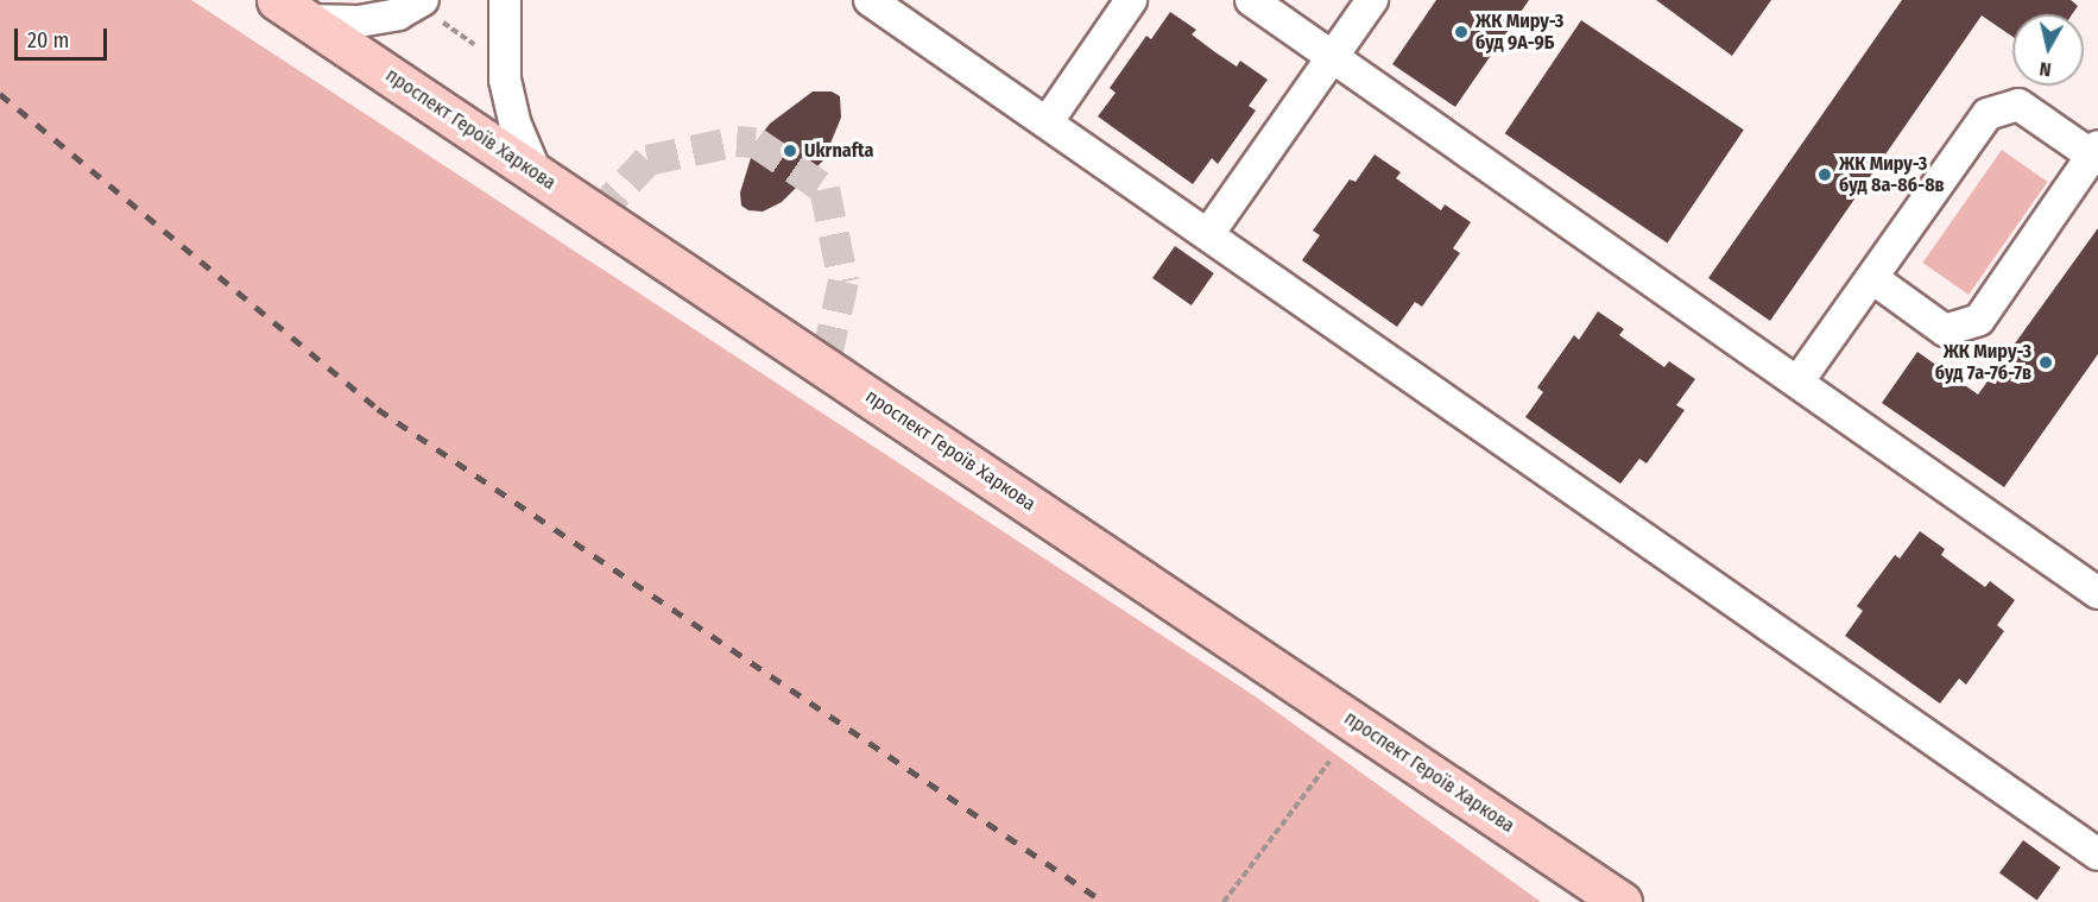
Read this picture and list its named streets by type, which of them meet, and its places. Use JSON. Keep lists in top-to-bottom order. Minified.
{"streets":{"main road":["проспект Героїв Харкова"]},"places":["ЖК Миру-3 буд 9А-9Б","Ukrnafta","ЖК Миру-3 буд 8а-8б-8в","ЖК Миру-3 буд 7а-7б-7в"],"scale_bar":"20 m","north":"bottom"}
